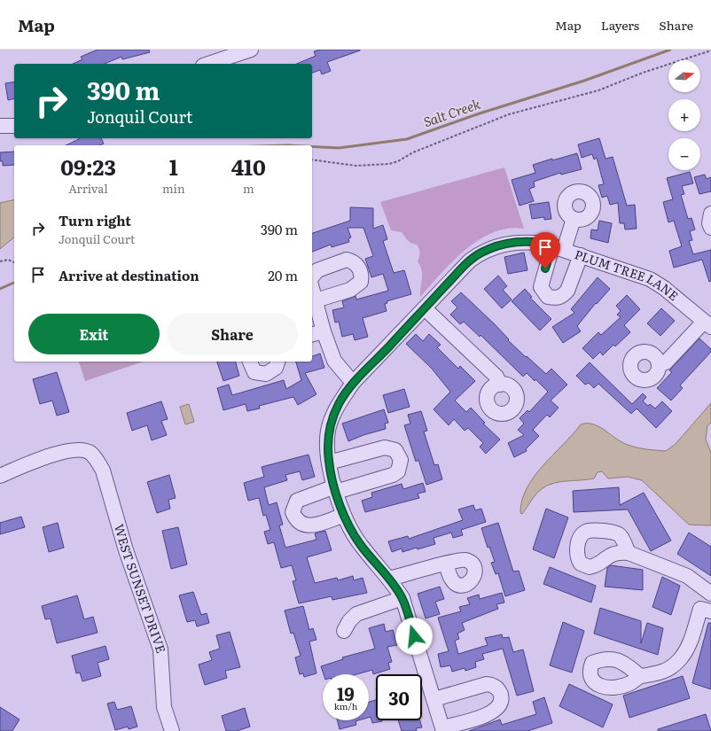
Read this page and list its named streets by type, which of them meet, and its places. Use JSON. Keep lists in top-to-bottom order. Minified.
{"streets":{"street":["PLUM TREE LANE","WEST SUNSET DRIVE"]},"water":["Salt Creek"],"north":"right","page":{"header":"Map","nav":["Map","Layers","Share"],"map_buttons":["+","−"],"turn":["390 m","Jonquil Court"],"eta":["09:23","Arrival","1","min","410","m"],"list":[{"name":"Turn right","note":"Jonquil Court","value":"390 m"},{"name":"Arrive at destination","value":"20 m"}],"buttons":["Exit","Share"],"speed":"19 km/h","limit":"30"}}
